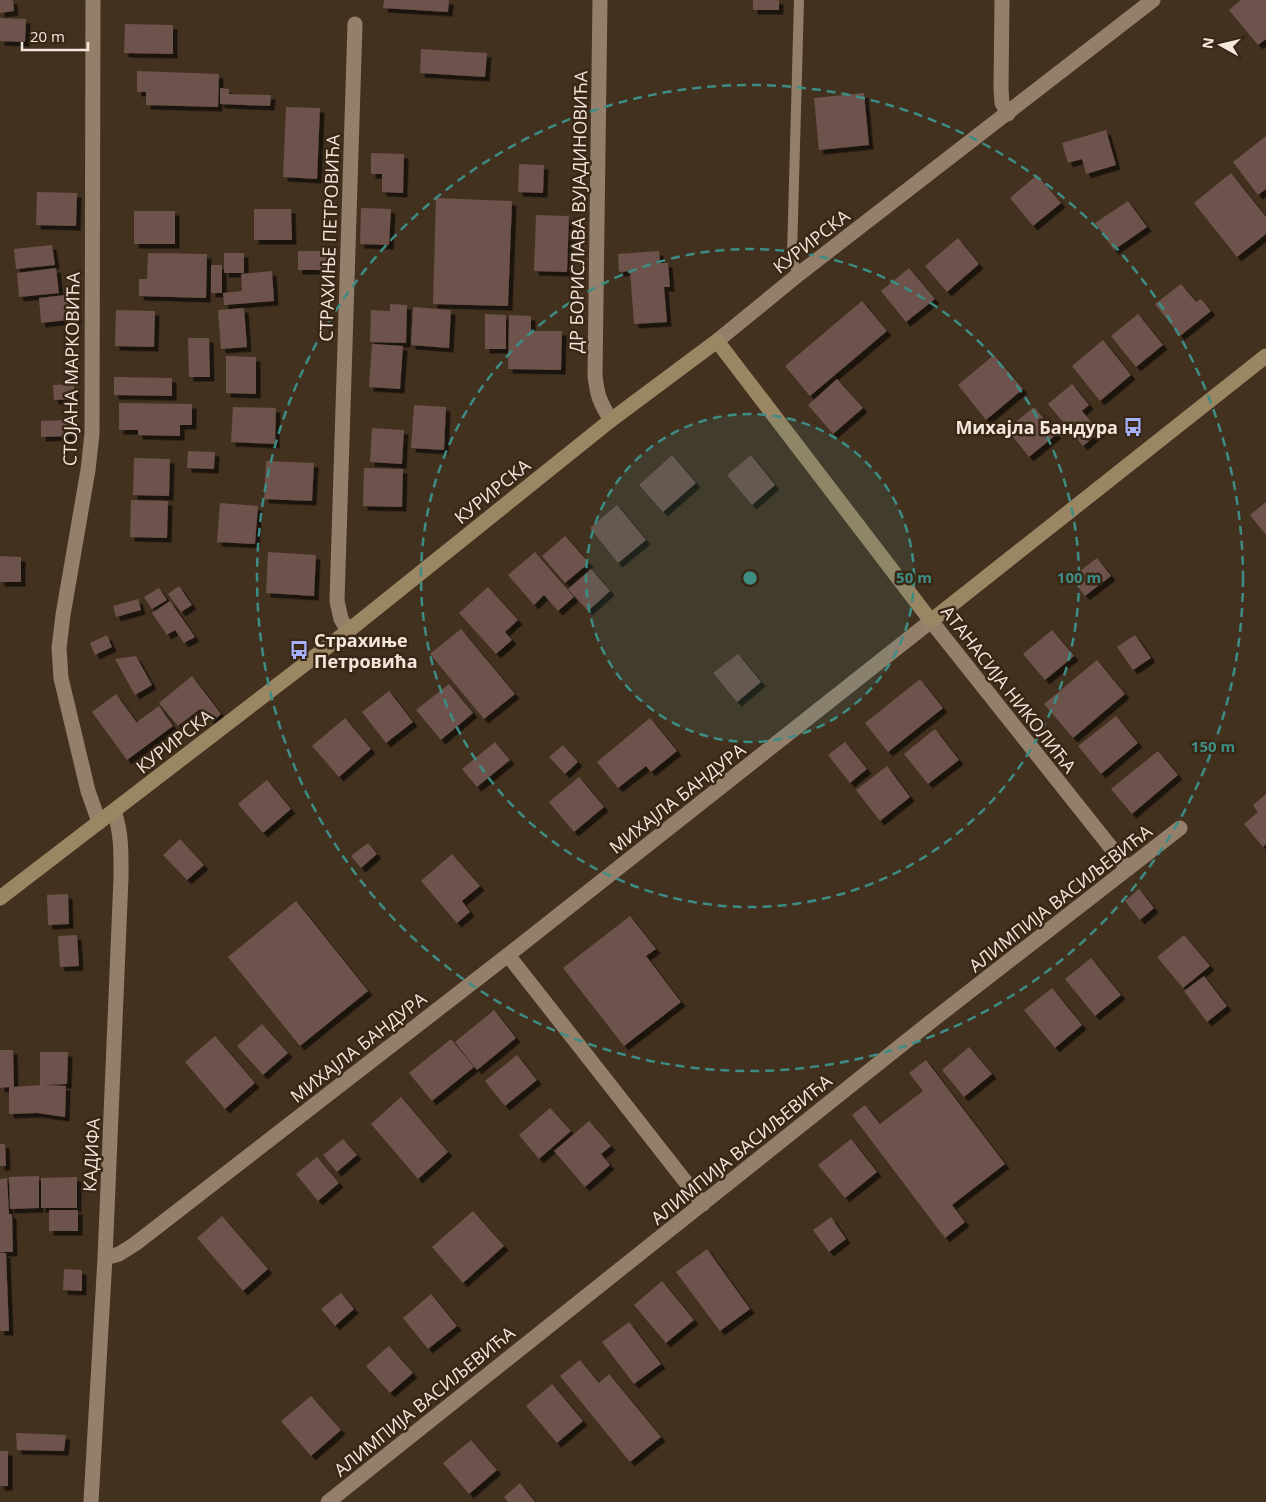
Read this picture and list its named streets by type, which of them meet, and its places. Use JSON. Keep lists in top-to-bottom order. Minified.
{"streets":{"street":["ДР БОРИСЛАВА ВУЈАДИНОВИЋА","СТРАХИЊЕ ПЕТРОВИЋА","КУРИРСКА","СТОЈАНА МАРКОВИЋА","АТАНАСИЈА НИКОЛИЋА","МИХАЈЛА БАНДУРА","АЛИМПИЈА ВАСИЉЕВИЋА","КАДИФА"]},"crossings":[["ДР БОРИСЛАВА ВУЈАДИНОВИЋА","КУРИРСКА"],["СТРАХИЊЕ ПЕТРОВИЋА","КУРИРСКА"],["КУРИРСКА","СТОЈАНА МАРКОВИЋА"],["КУРИРСКА","АТАНАСИЈА НИКОЛИЋА"],["КУРИРСКА","КАДИФА"],["АТАНАСИЈА НИКОЛИЋА","МИХАЈЛА БАНДУРА"],["АТАНАСИЈА НИКОЛИЋА","АЛИМПИЈА ВАСИЉЕВИЋА"],["МИХАЈЛА БАНДУРА","КАДИФА"]],"places":{"bus stop":["Михајла Бандура","Страхиње Петровића"]},"scale_bar":"20 m","north":"left","rings":["50 m","100 m","150 m"]}
